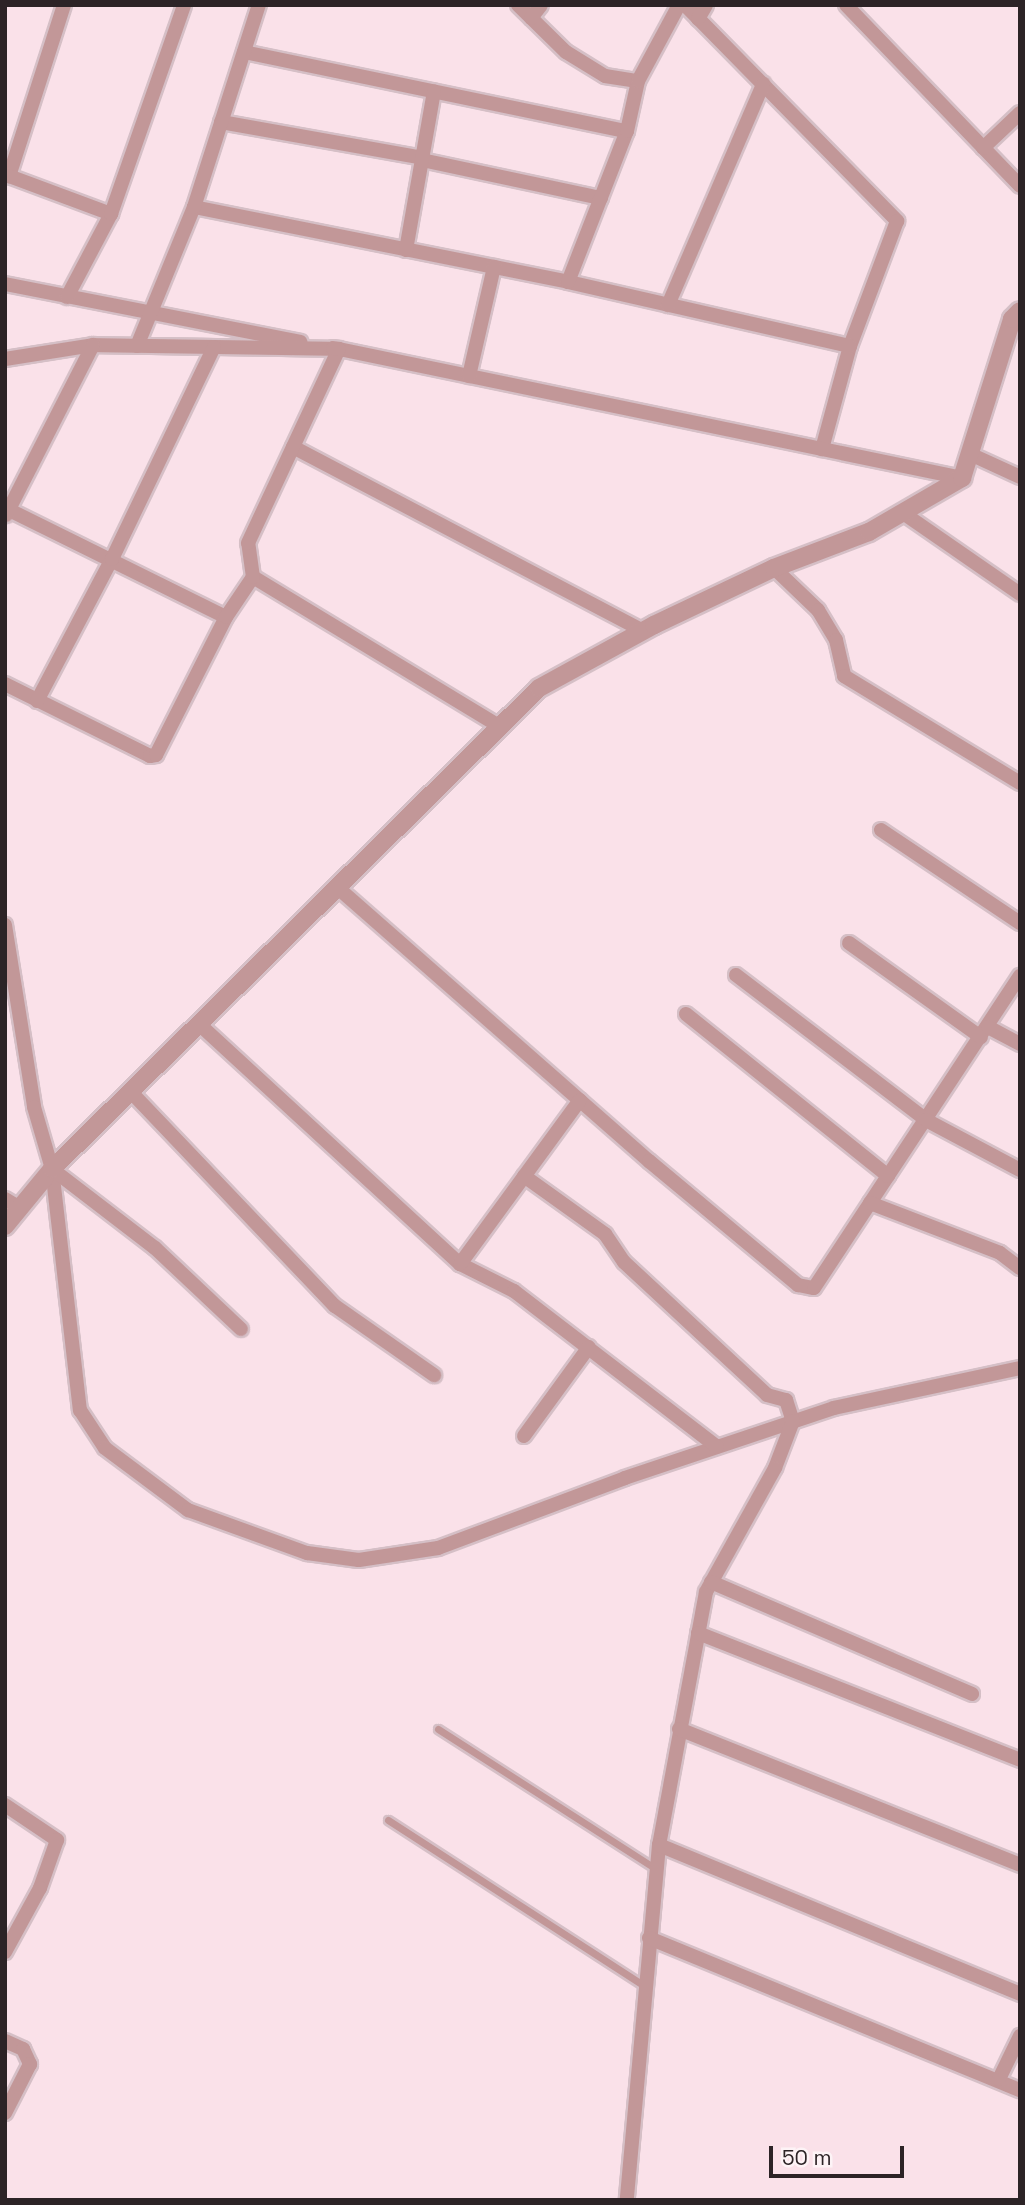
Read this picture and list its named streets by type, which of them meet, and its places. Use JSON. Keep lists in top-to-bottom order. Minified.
{"scale_bar":"50 m"}
